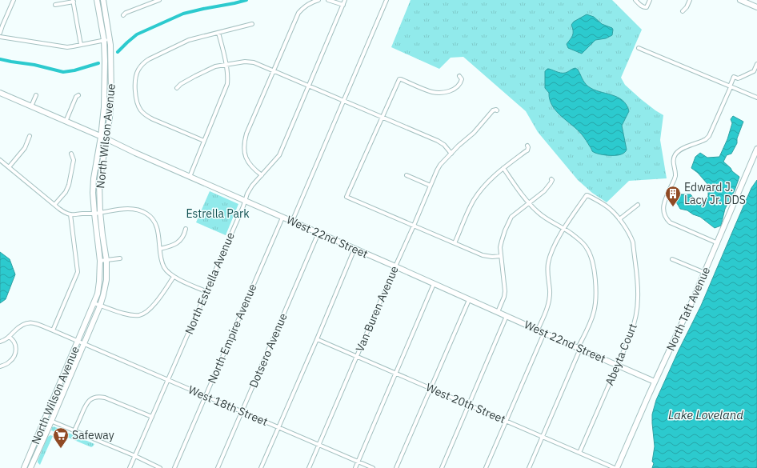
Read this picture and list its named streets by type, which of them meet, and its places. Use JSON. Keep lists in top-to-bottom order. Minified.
{"streets":{"main road":["North Wilson Avenue","West 22nd Street","North Taft Avenue"],"street":["North Estrella Avenue","Van Buren Avenue","North Empire Avenue","Dotsero Avenue","Abeyta Court","West 20th Street","West 18th Street"]},"crossings":[["North Wilson Avenue","West 22nd Street"],["North Wilson Avenue","West 18th Street"],["West 22nd Street","North Estrella Avenue"],["West 22nd Street","Van Buren Avenue"],["West 22nd Street","North Taft Avenue"],["West 22nd Street","North Empire Avenue"],["West 22nd Street","Dotsero Avenue"],["West 22nd Street","Abeyta Court"],["North Estrella Avenue","West 18th Street"],["Van Buren Avenue","West 20th Street"],["Van Buren Avenue","West 18th Street"],["North Empire Avenue","West 18th Street"],["Dotsero Avenue","West 18th Street"],["Abeyta Court","West 20th Street"]],"water":["Lake Loveland"],"parks":["Estrella Park"],"places":{"building":["Edward J. Lacy Jr. DDS"],"supermarket":["Safeway"]}}
